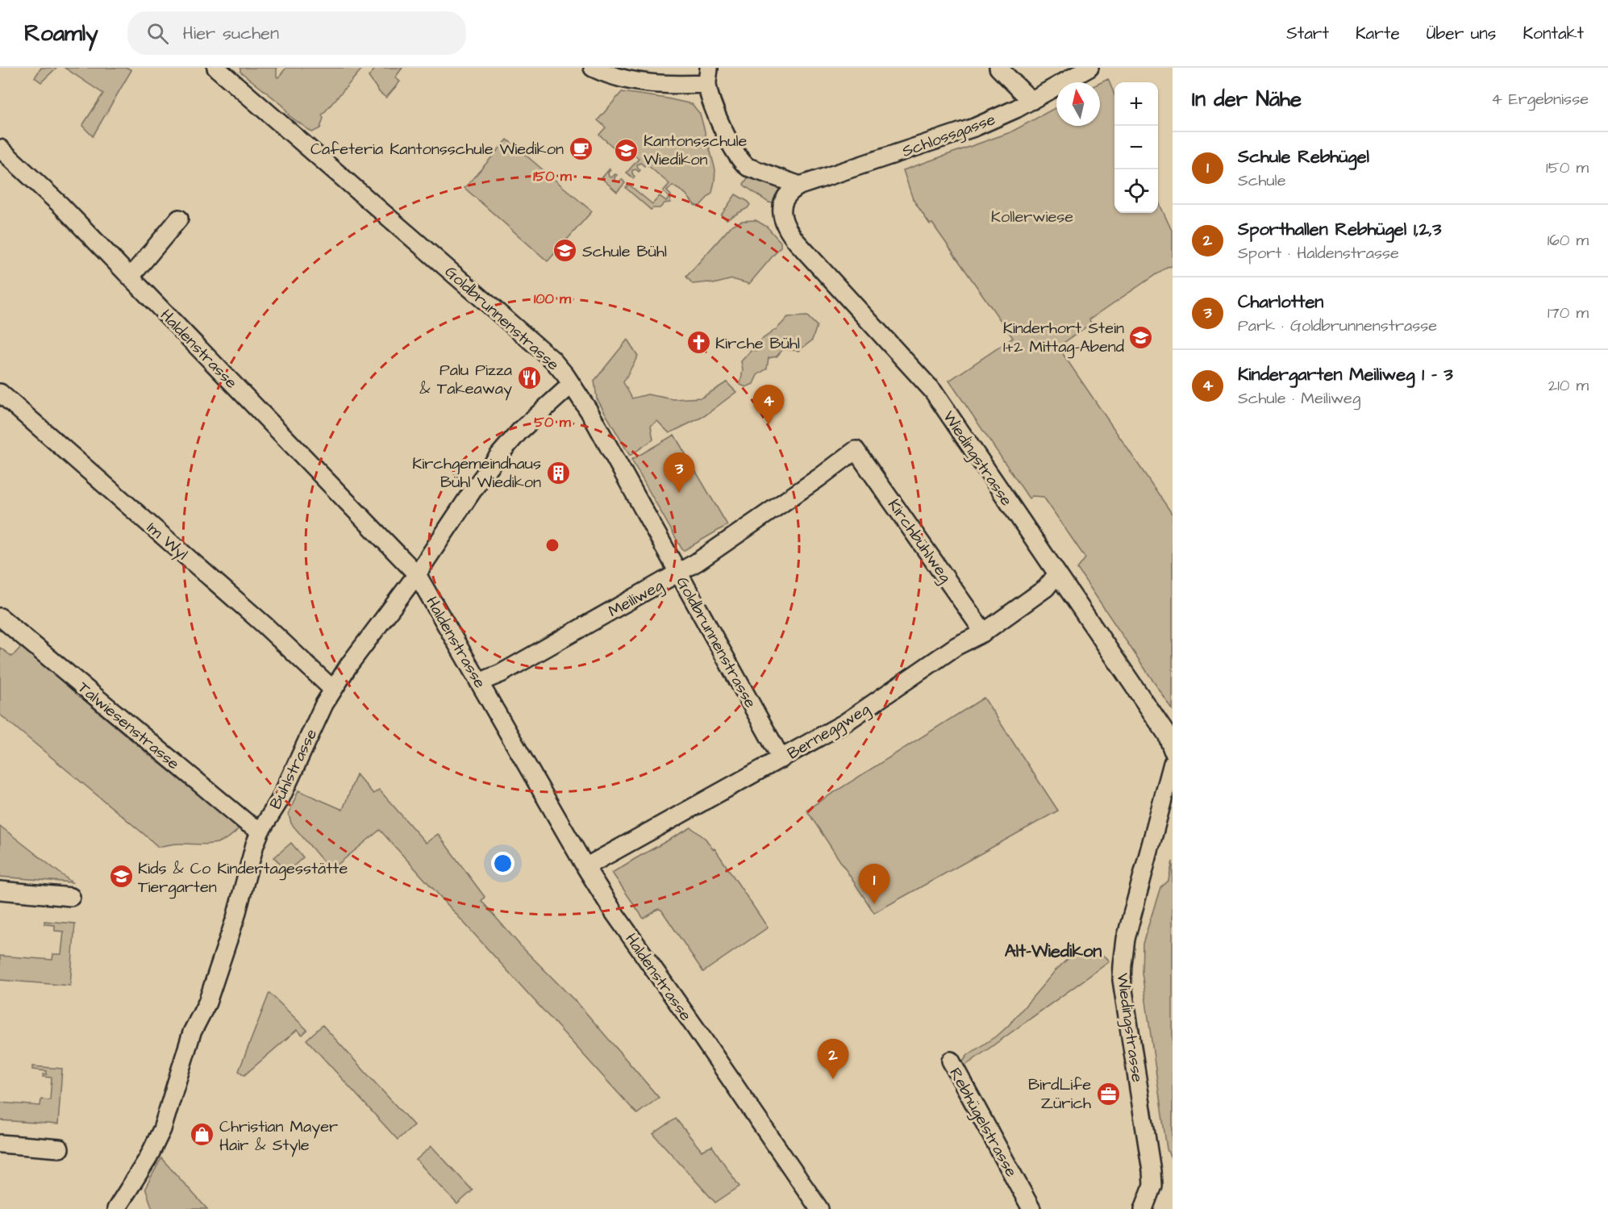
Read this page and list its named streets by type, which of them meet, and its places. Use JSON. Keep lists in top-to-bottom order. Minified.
{"streets":{"street":["Schlossgasse","Goldbrunnenstrasse","Haldenstrasse","Wiedingstrasse","Im Wyl","Kirchbühlweg","Meiliweg","Talwiesenstrasse","Berneggweg","Bühlstrasse","Rebhügelstrasse"]},"crossings":[["Schlossgasse","Wiedingstrasse"],["Goldbrunnenstrasse","Meiliweg"],["Goldbrunnenstrasse","Berneggweg"],["Goldbrunnenstrasse","Bühlstrasse"],["Haldenstrasse","Meiliweg"],["Haldenstrasse","Berneggweg"],["Haldenstrasse","Bühlstrasse"],["Wiedingstrasse","Berneggweg"],["Im Wyl","Bühlstrasse"],["Kirchbühlweg","Meiliweg"],["Kirchbühlweg","Berneggweg"],["Talwiesenstrasse","Bühlstrasse"]],"districts":["Alt-Wiedikon"],"parks":["Kollerwiese"],"places":{"cafe":["Cafeteria Kantonsschule Wiedikon"],"school or university":["Kantonsschule Wiedikon","Schule Bühl","Kinderhort Stein 1+2 Mittag-Abend","Kids & Co Kindertagesstätte Tiergarten"],"church":["Kirche Bühl"],"restaurant":["Palu Pizza & Takeaway"],"building":["Kirchgemeindhaus Bühl Wiedikon"],"office":["BirdLife Zürich"],"shop":["Christian Mayer Hair & Style"]},"north":"top","page":{"header":"Roamly","search":"Hier suchen","nav":["Start","Karte","Über uns","Kontakt"],"heading":["In der Nähe","4 Ergebnisse"],"map_buttons":["+","−"],"list":[{"mark":"1","name":"Schule Rebhügel","note":"Schule","value":"150 m"},{"mark":"2","name":"Sporthallen Rebhügel 1,2,3","note":"Sport · Haldenstrasse","value":"160 m"},{"mark":"3","name":"Charlotten","note":"Park · Goldbrunnenstrasse","value":"170 m"},{"mark":"4","name":"Kindergarten Meiliweg 1 - 3","note":"Schule · Meiliweg","value":"210 m"}],"pins":["4","3","1","2"]},"rings":["150 m","100 m","50 m"]}
